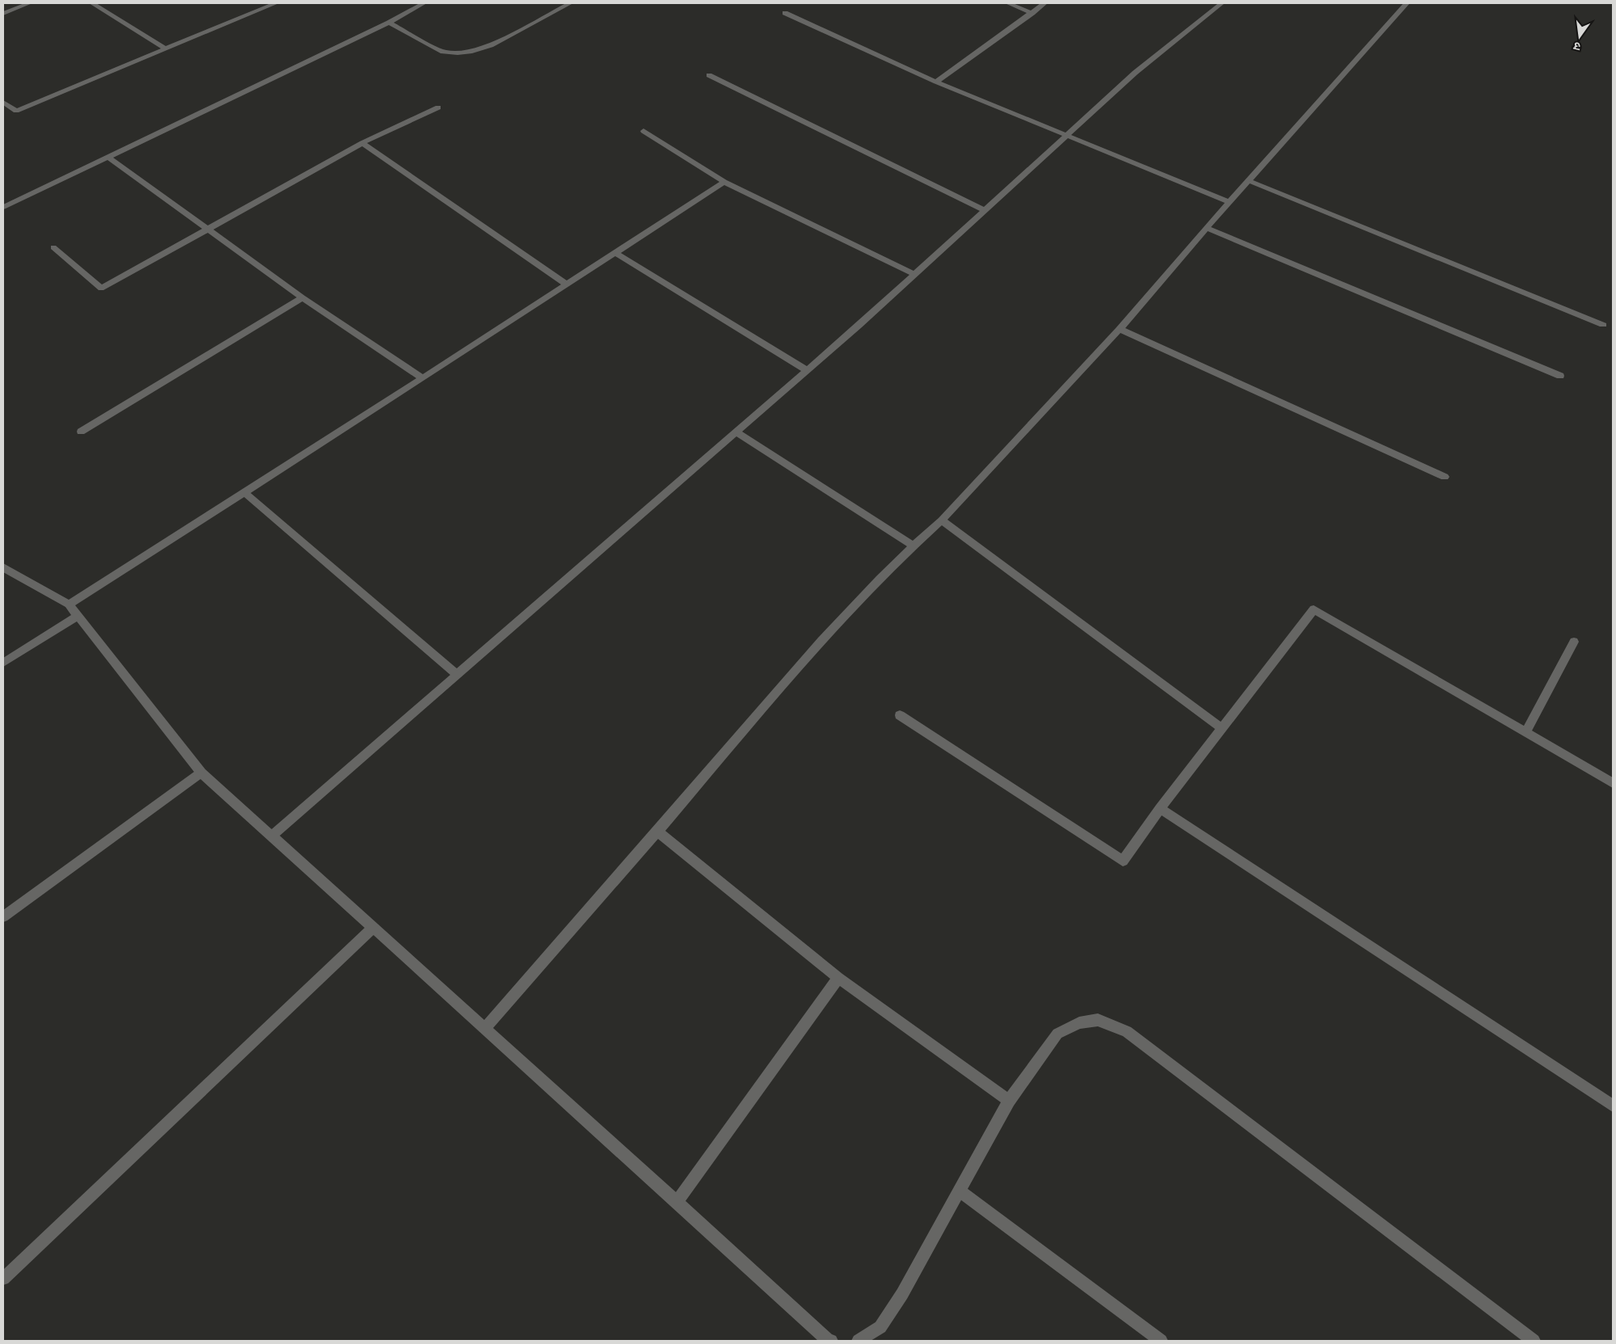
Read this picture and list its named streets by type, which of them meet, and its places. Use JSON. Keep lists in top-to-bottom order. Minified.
{"north":"bottom"}
